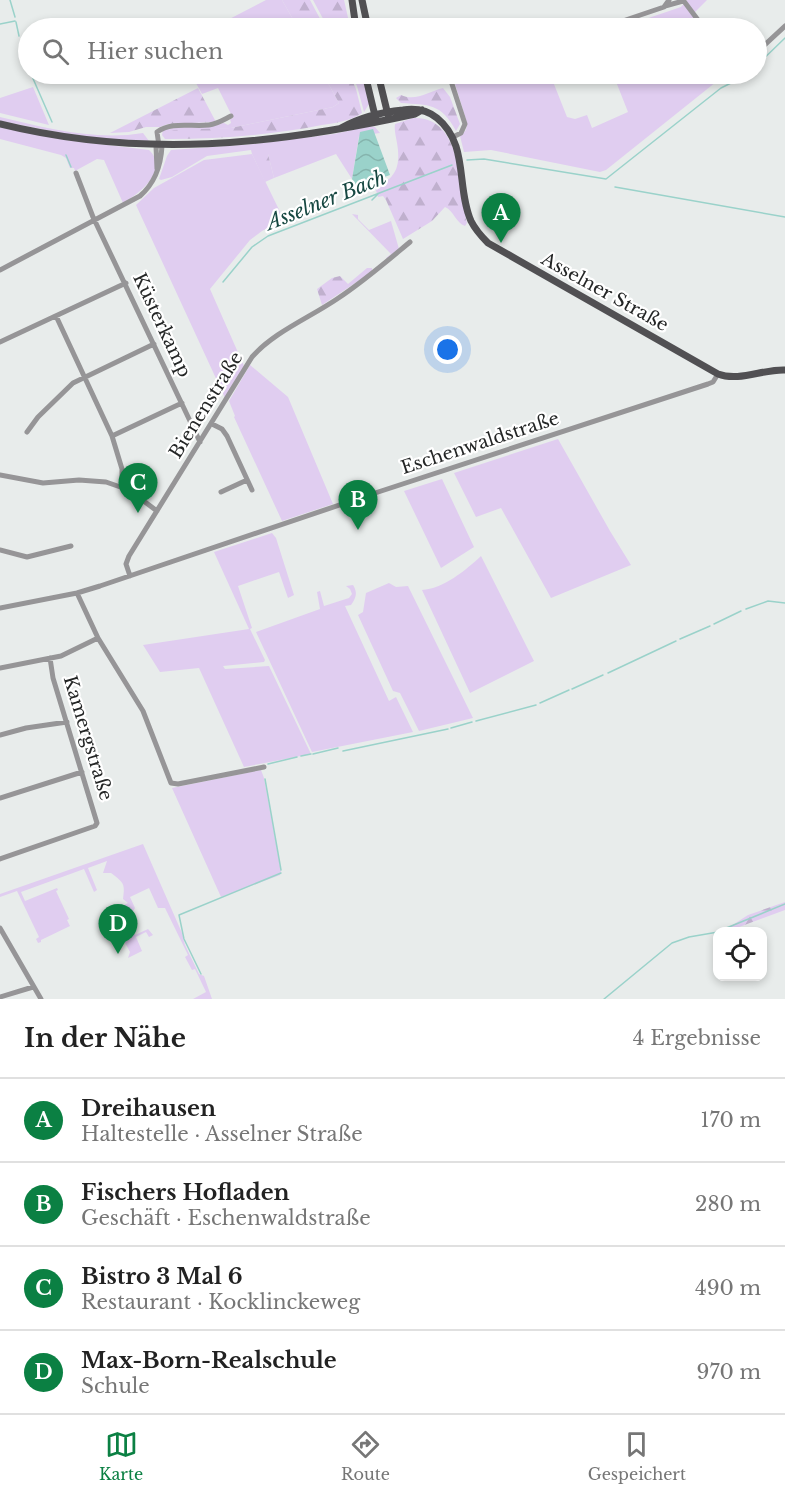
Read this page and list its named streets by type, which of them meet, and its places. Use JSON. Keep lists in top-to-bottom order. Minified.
{"streets":{"main road":["Asselner Straße"],"street":["Küsterkamp","Bienenstraße","Eschenwaldstraße","Kamergstraße"]},"crossings":[["Asselner Straße","Eschenwaldstraße"],["Küsterkamp","Bienenstraße"],["Bienenstraße","Eschenwaldstraße"]],"water":["Asselner Bach"],"page":{"search":"Hier suchen","pins":["A","C","B","D"],"heading":["In der Nähe","4 Ergebnisse"],"list":[{"mark":"A","name":"Dreihausen","note":"Haltestelle · Asselner Straße","value":"170 m"},{"mark":"B","name":"Fischers Hofladen","note":"Geschäft · Eschenwaldstraße","value":"280 m"},{"mark":"C","name":"Bistro 3 Mal 6","note":"Restaurant · Kocklinckeweg","value":"490 m"},{"mark":"D","name":"Max-Born-Realschule","note":"Schule","value":"970 m"}],"nav":["Karte","Route","Gespeichert"]}}
